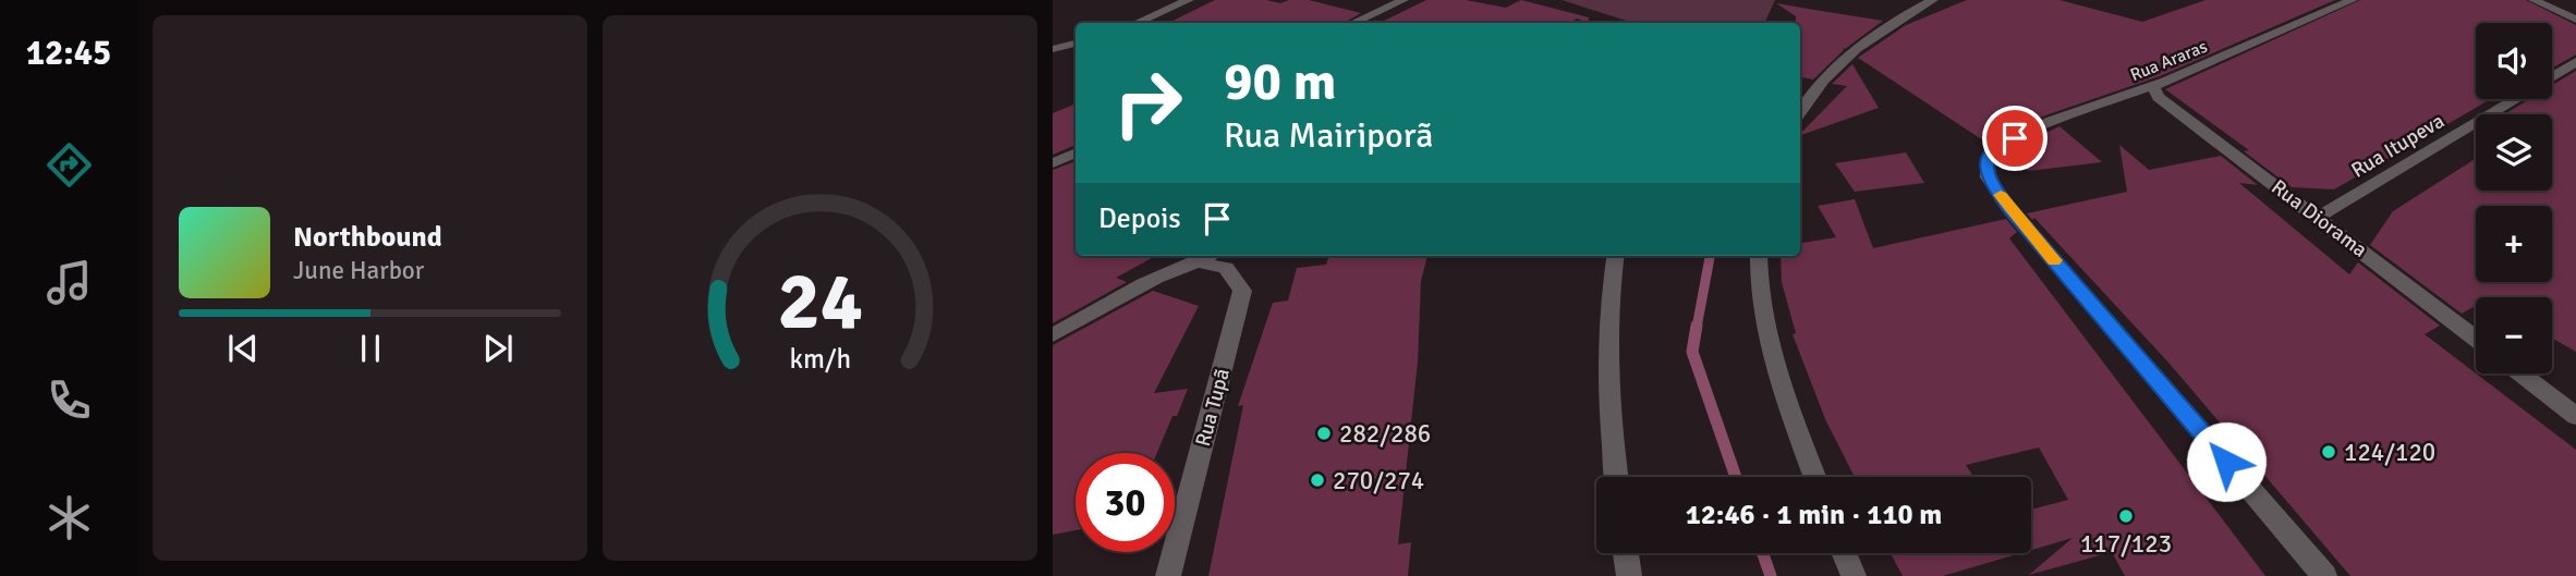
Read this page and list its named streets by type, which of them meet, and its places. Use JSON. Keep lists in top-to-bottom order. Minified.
{"streets":{"street":["Rua Araras","Rua Itupeva","Rua Diorama","Rua Tupã"]},"crossings":[["Rua Araras","Rua Diorama"],["Rua Itupeva","Rua Diorama"]],"places":["282/286","124/120","270/274","117/123"],"page":{"tabs":"12:45","map_buttons":["+","−"],"turn":["90 m","Rua Mairiporã"],"then":"Depois","song":["Northbound","June Harbor"],"limit":"30","trip":"12:46 · 1 min · 110 m","gauge":["24","km/h"]}}
